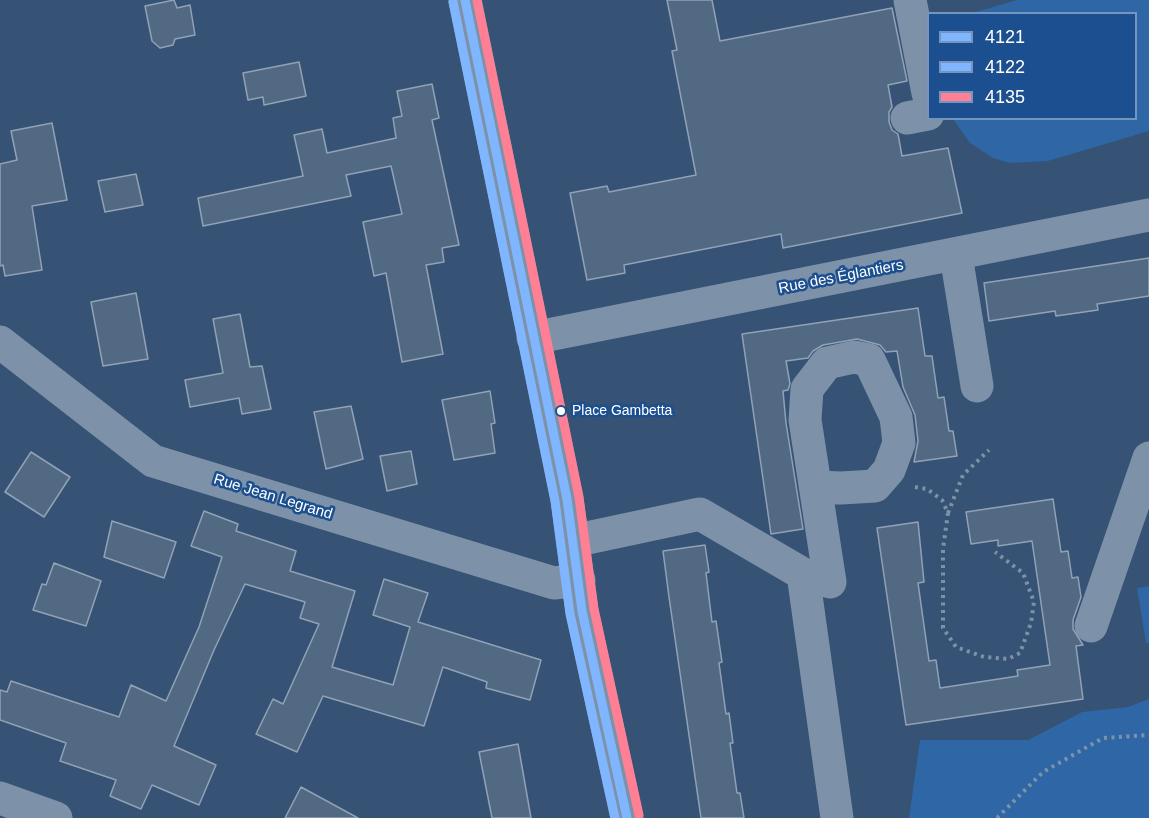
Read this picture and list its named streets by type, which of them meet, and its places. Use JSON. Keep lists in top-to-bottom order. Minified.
{"streets":{"street":["Rue des Églantiers","Rue Jean Legrand"]},"places":["Place Gambetta"],"lines":["transit line 4121","transit line 4135","transit line 4122"],"legend":["4121","4122","4135"]}
